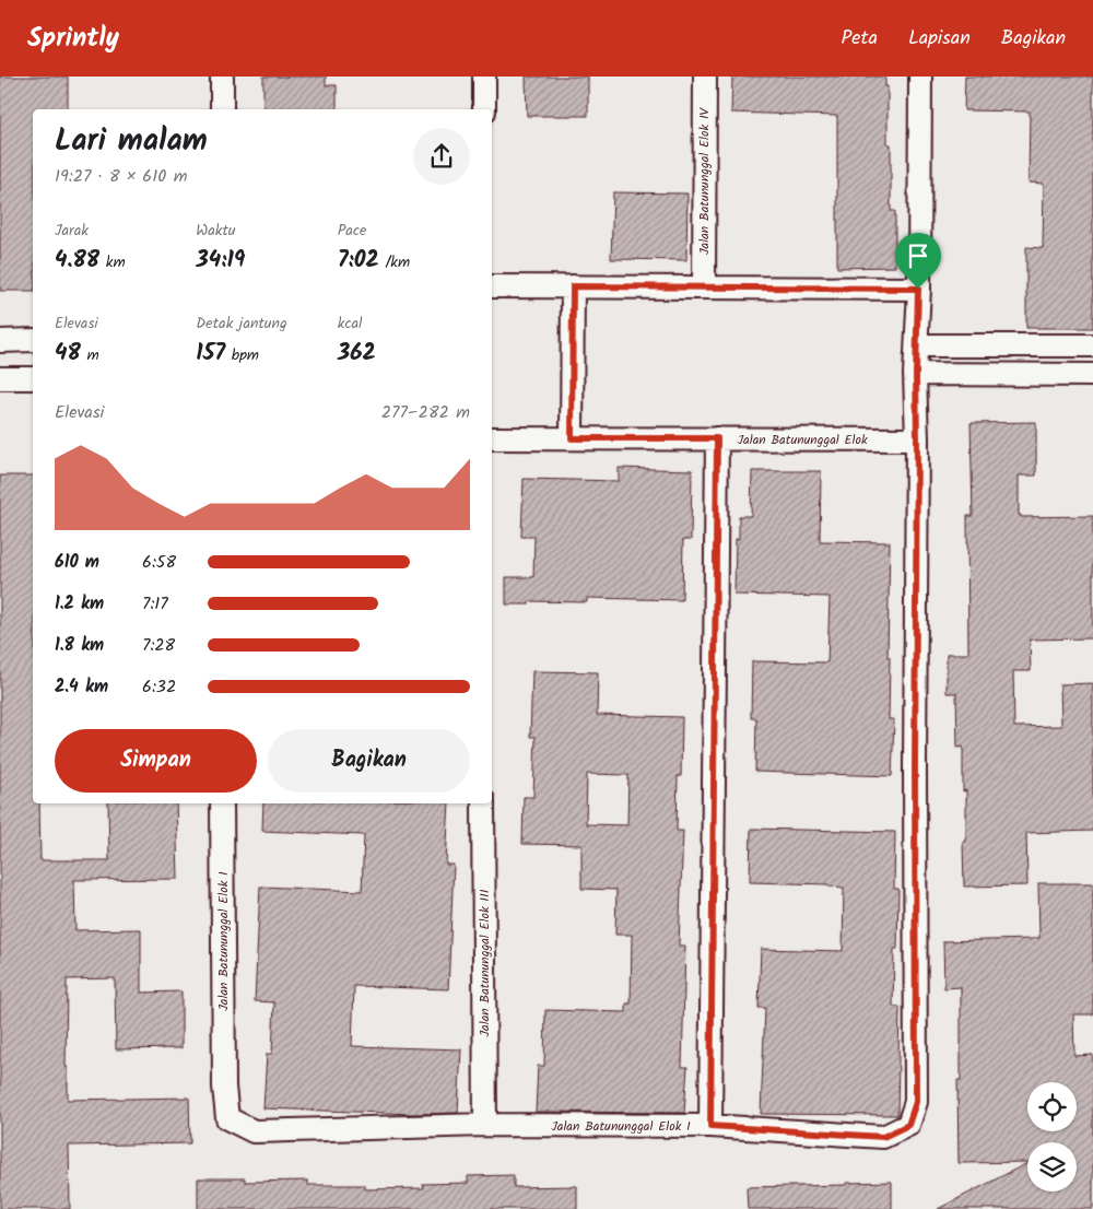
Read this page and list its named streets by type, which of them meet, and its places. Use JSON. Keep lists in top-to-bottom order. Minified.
{"streets":{"street":["Jalan Batununggal Elok IV","Jalan Batununggal Elok","Jalan Batununggal Elok I","Jalan Batununggal Elok III"]},"crossings":[["Jalan Batununggal Elok","Jalan Batununggal Elok I"],["Jalan Batununggal Elok I","Jalan Batununggal Elok III"]],"page":{"header":"Sprintly","nav":["Peta","Lapisan","Bagikan"],"heading":["Lari malam","19:27 · 8 × 610 m"],"stats":[["Jarak","4.88 km"],["Waktu","34:19"],["Pace","7:02 /km"],["Elevasi","48 m"],["Detak jantung","157 bpm"],["kcal","362"]],"chart":["Elevasi","277–282 m"],"list":[{"name":"610 m","note":"6:58"},{"name":"1.2 km","note":"7:17"},{"name":"1.8 km","note":"7:28"},{"name":"2.4 km","note":"6:32"}],"buttons":["Simpan","Bagikan"]}}
